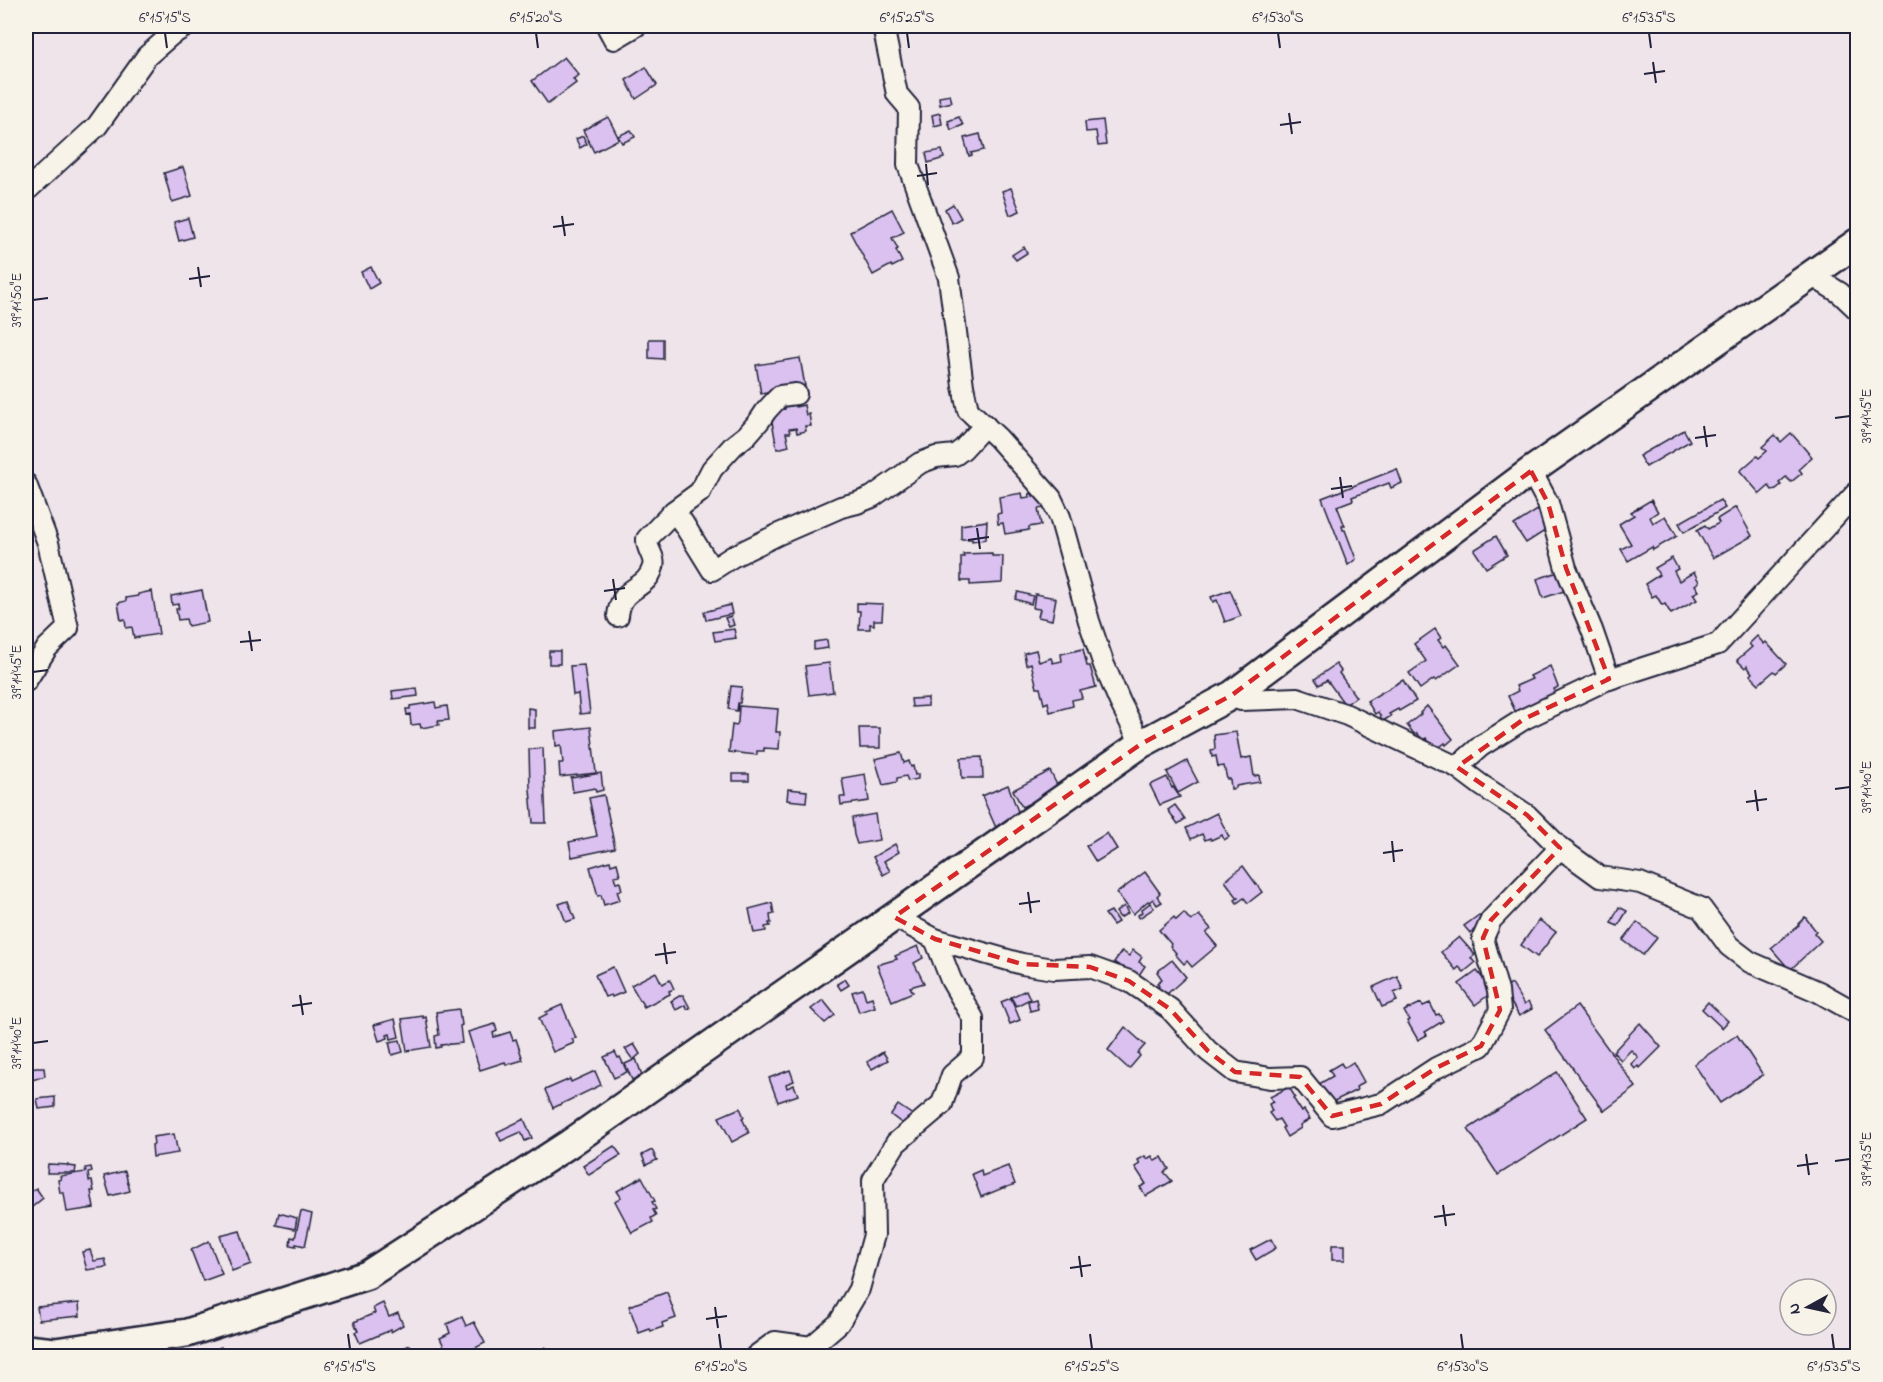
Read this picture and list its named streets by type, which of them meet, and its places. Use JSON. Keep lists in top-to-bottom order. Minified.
{"north":"left","coordinates":["6°15'15\"S","6°15'20\"S","6°15'25\"S","6°15'30\"S","6°15'35\"S","39°14'50\"E","39°14'45\"E","39°14'40\"E","39°14'35\"E"]}
